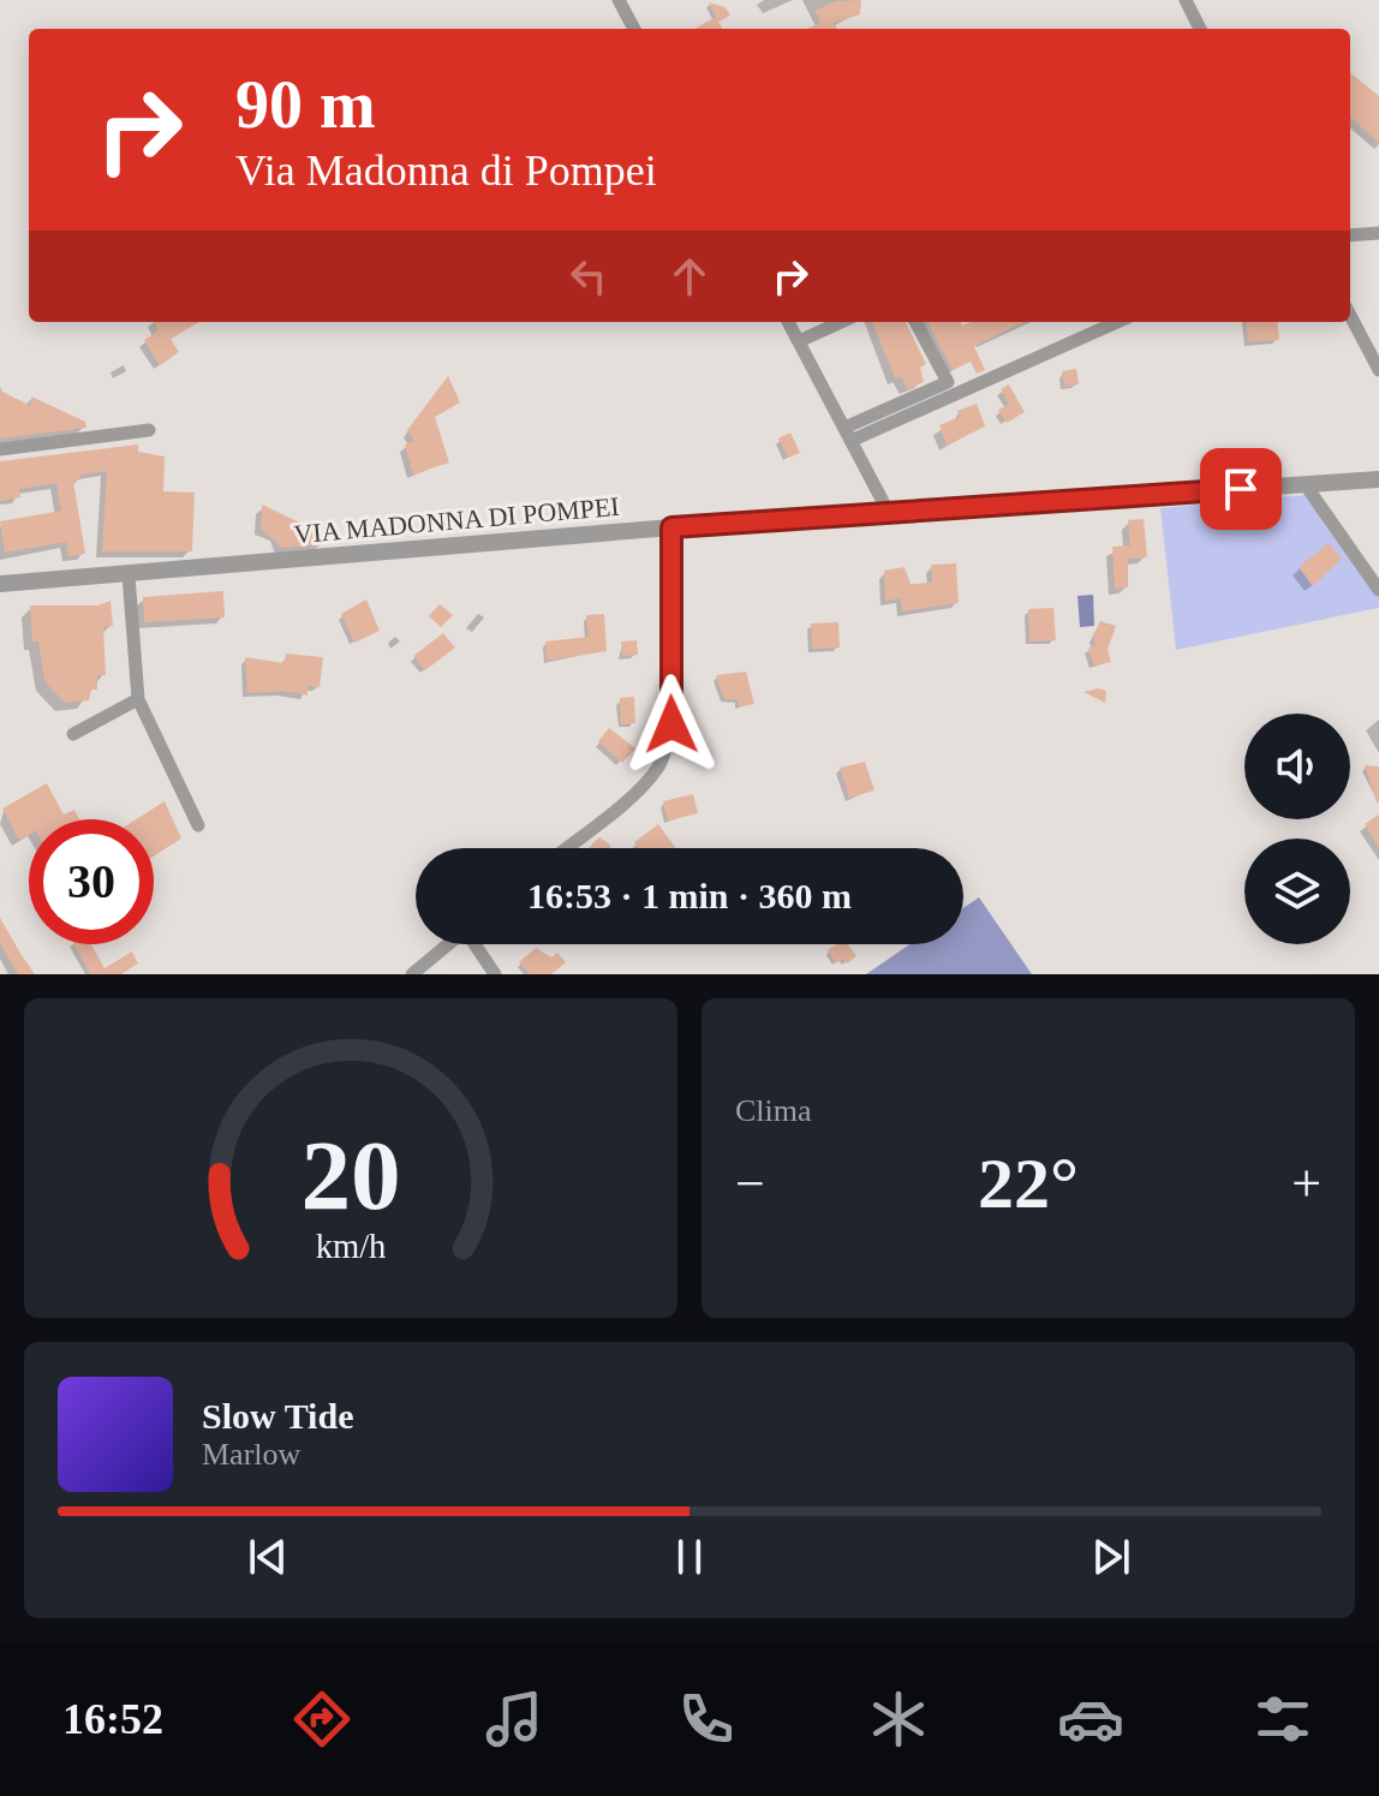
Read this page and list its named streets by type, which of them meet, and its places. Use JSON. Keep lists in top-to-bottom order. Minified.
{"streets":{"street":["VIA MADONNA DI POMPEI"]},"page":{"turn":["90 m","Via Madonna di Pompei"],"limit":"30","trip":"16:53 · 1 min · 360 m","tile":"Clima","heat":["−","22°","+"],"song":["Slow Tide","Marlow"],"tabs":"16:52","gauge":["20","km/h"]}}
